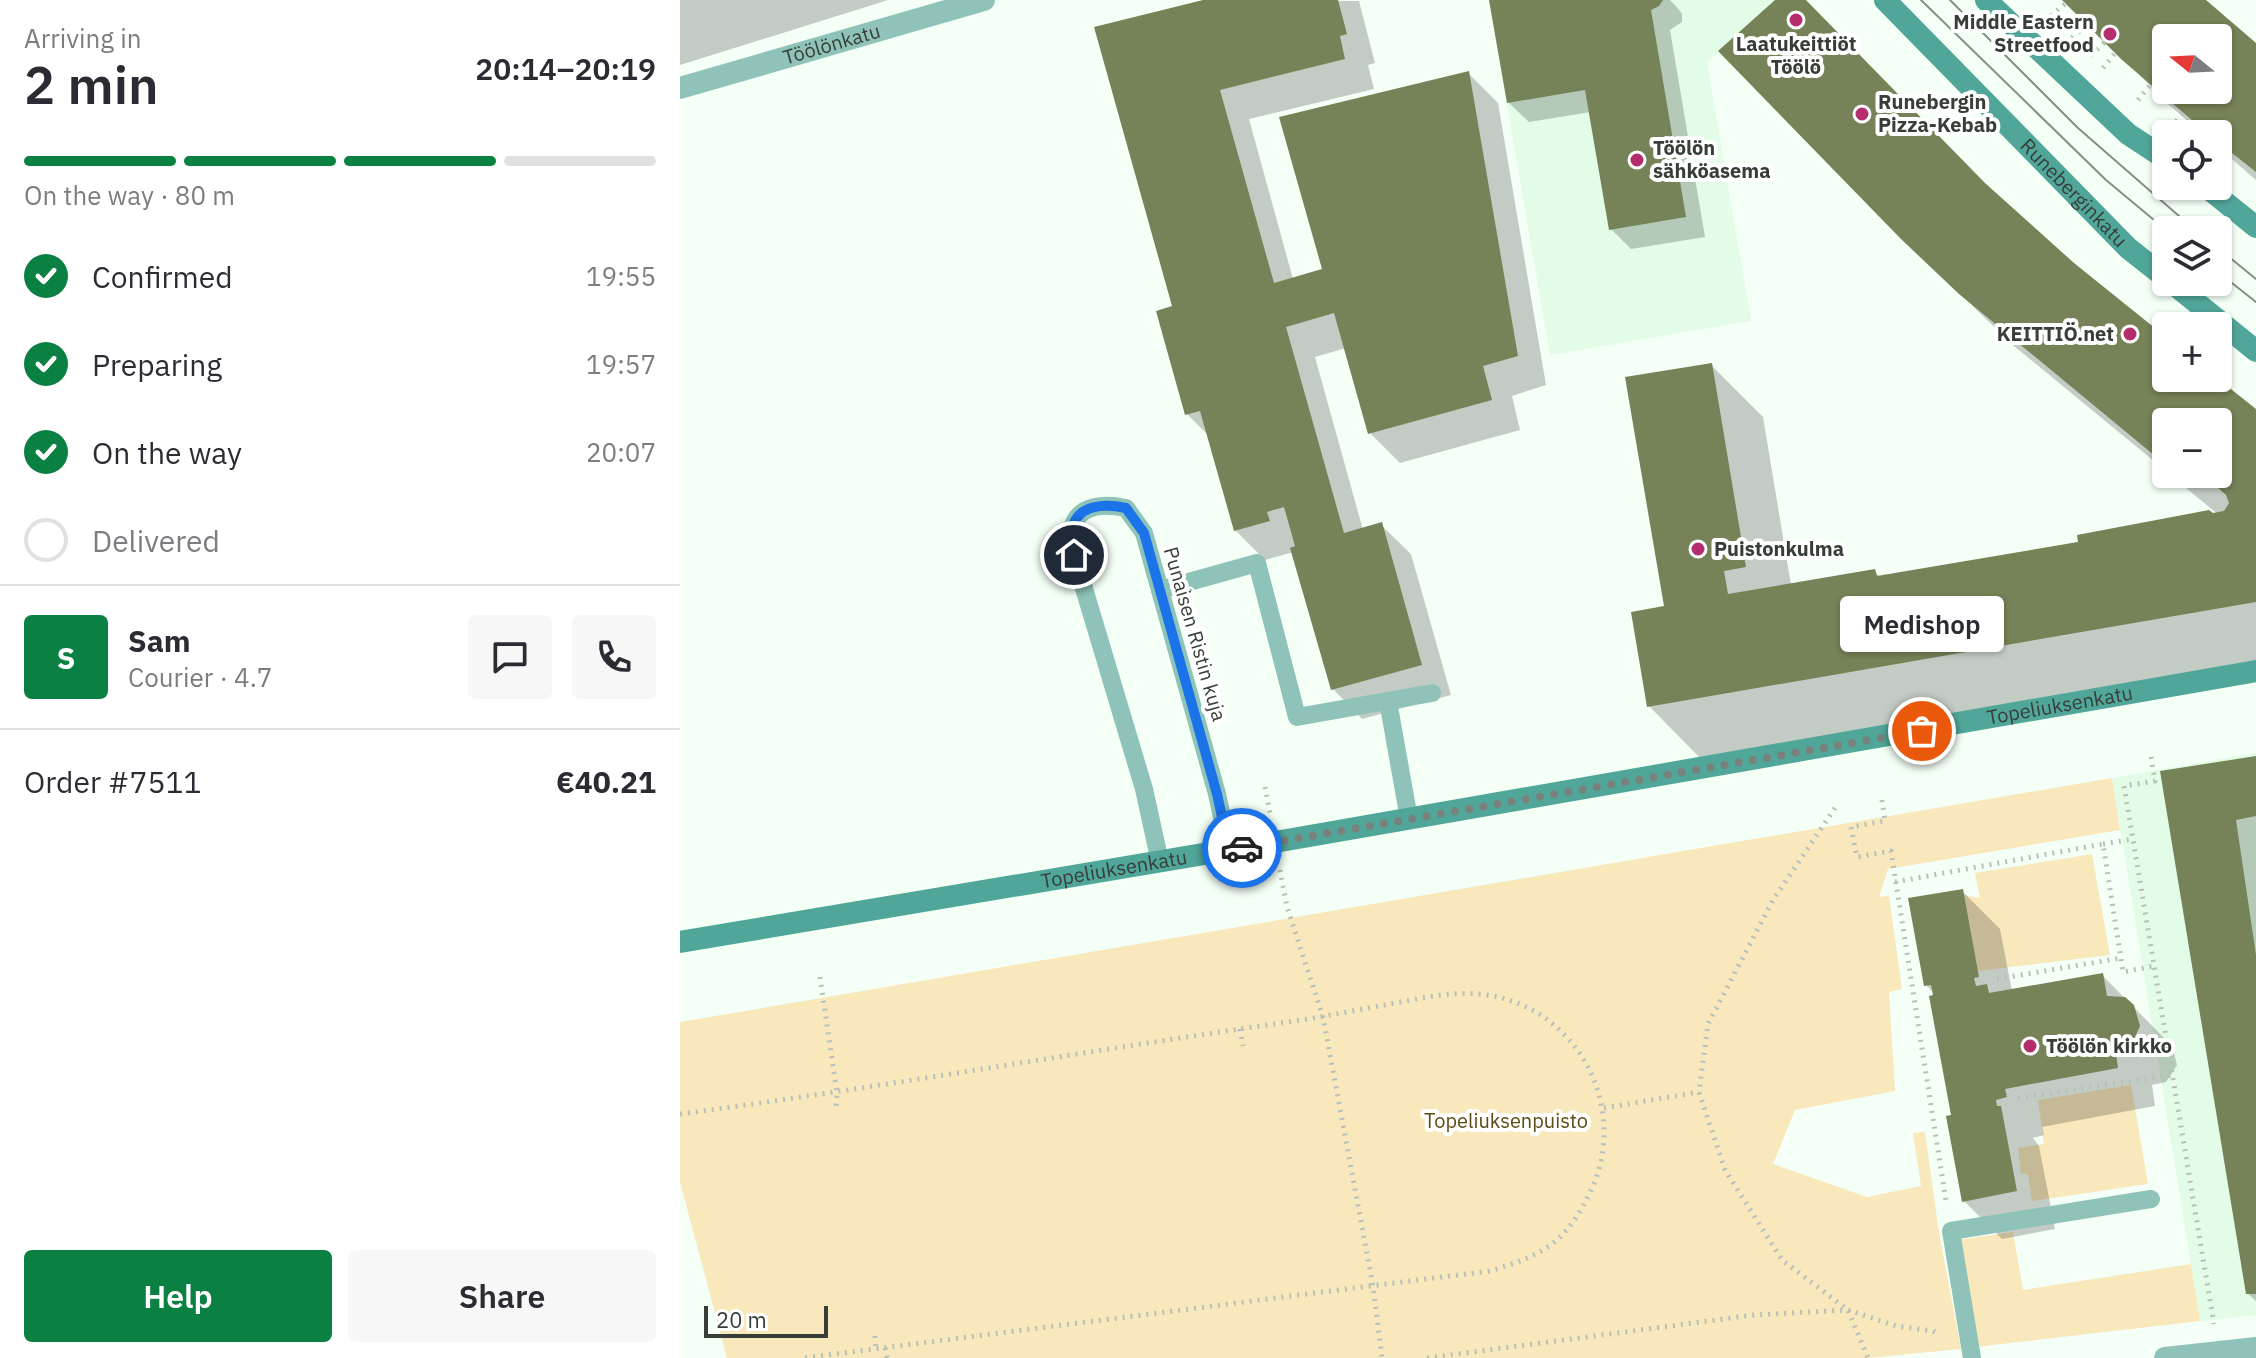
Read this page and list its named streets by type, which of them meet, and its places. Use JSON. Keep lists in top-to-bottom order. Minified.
{"streets":{"main road":["Runeberginkatu","Topeliuksenkatu"],"street":["Töölönkatu"],"lane":["Punaisen Ristin kuja"]},"crossings":[["Punaisen Ristin kuja","Topeliuksenkatu"]],"parks":["Topeliuksenpuisto"],"places":["Laatukeittiöt Töölö","Middle Eastern Streetfood","Runebergin Pizza-Kebab","Töölön sähköasema","KEITTIÖ.net","Puistonkulma","Medishop","Töölön kirkko"],"scale_bar":"20 m","north":"left","page":{"heading":["2 min","Arriving in","20:14–20:19"],"panel":["Sam","Courier · 4.7","Order #7511","€40.21"],"map_buttons":["+","−"],"bar":"On the way · 80 m","list":[["Confirmed","19:55"],["Preparing","19:57"],["On the way","20:07"],"Delivered"],"bubble":"Medishop","round":"S","buttons":["Help","Share"],"scale":"20 m"}}
